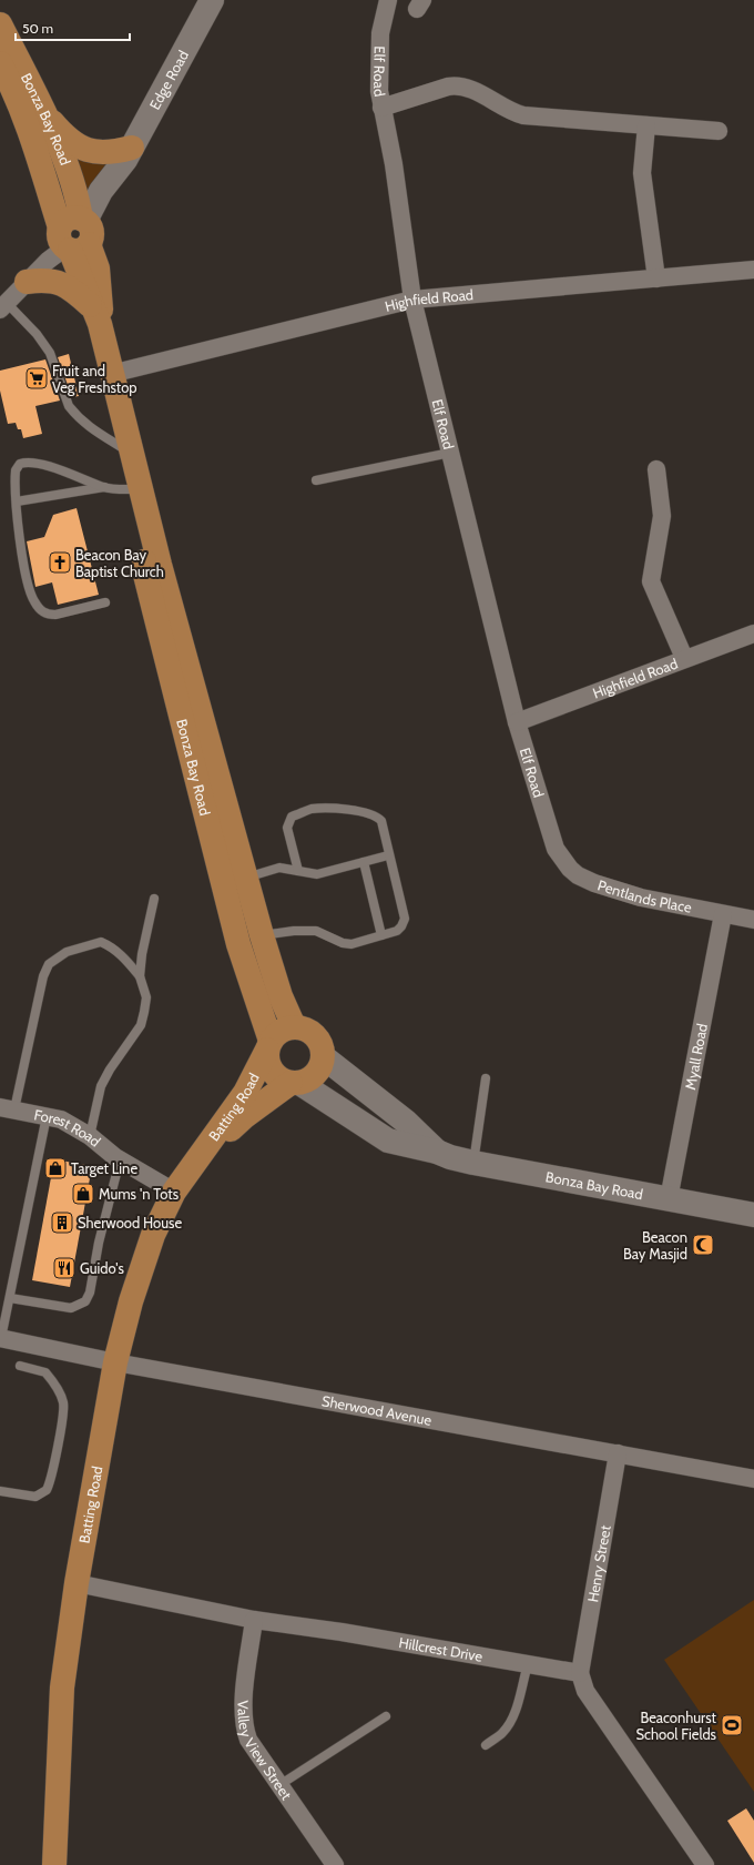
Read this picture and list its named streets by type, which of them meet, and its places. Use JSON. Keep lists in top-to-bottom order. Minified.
{"streets":{"main road":["Bonza Bay Road","Batting Road"],"street":["Elf Road","Edge Road","Highfield Road","Pentlands Place","Myall Road","Forest Road","Sherwood Avenue","Henry Street","Hillcrest Drive","Valley View Street"]},"crossings":[["Elf Road","Highfield Road"],["Elf Road","Pentlands Place"],["Edge Road","Bonza Bay Road"],["Bonza Bay Road","Highfield Road"],["Bonza Bay Road","Myall Road"],["Bonza Bay Road","Batting Road"],["Pentlands Place","Myall Road"],["Batting Road","Forest Road"],["Batting Road","Sherwood Avenue"],["Batting Road","Hillcrest Drive"],["Sherwood Avenue","Henry Street"],["Henry Street","Hillcrest Drive"],["Hillcrest Drive","Valley View Street"]],"places":{"supermarket":["Fruit and Veg Freshstop"],"church":["Beacon Bay Baptist Church"],"shop":["Target Line","Mums 'n Tots"],"building":["Sherwood House"],"mosque":["Beacon Bay Masjid"],"restaurant":["Guido's"],"sports":["Beaconhurst School Fields"]},"scale_bar":"50 m"}
